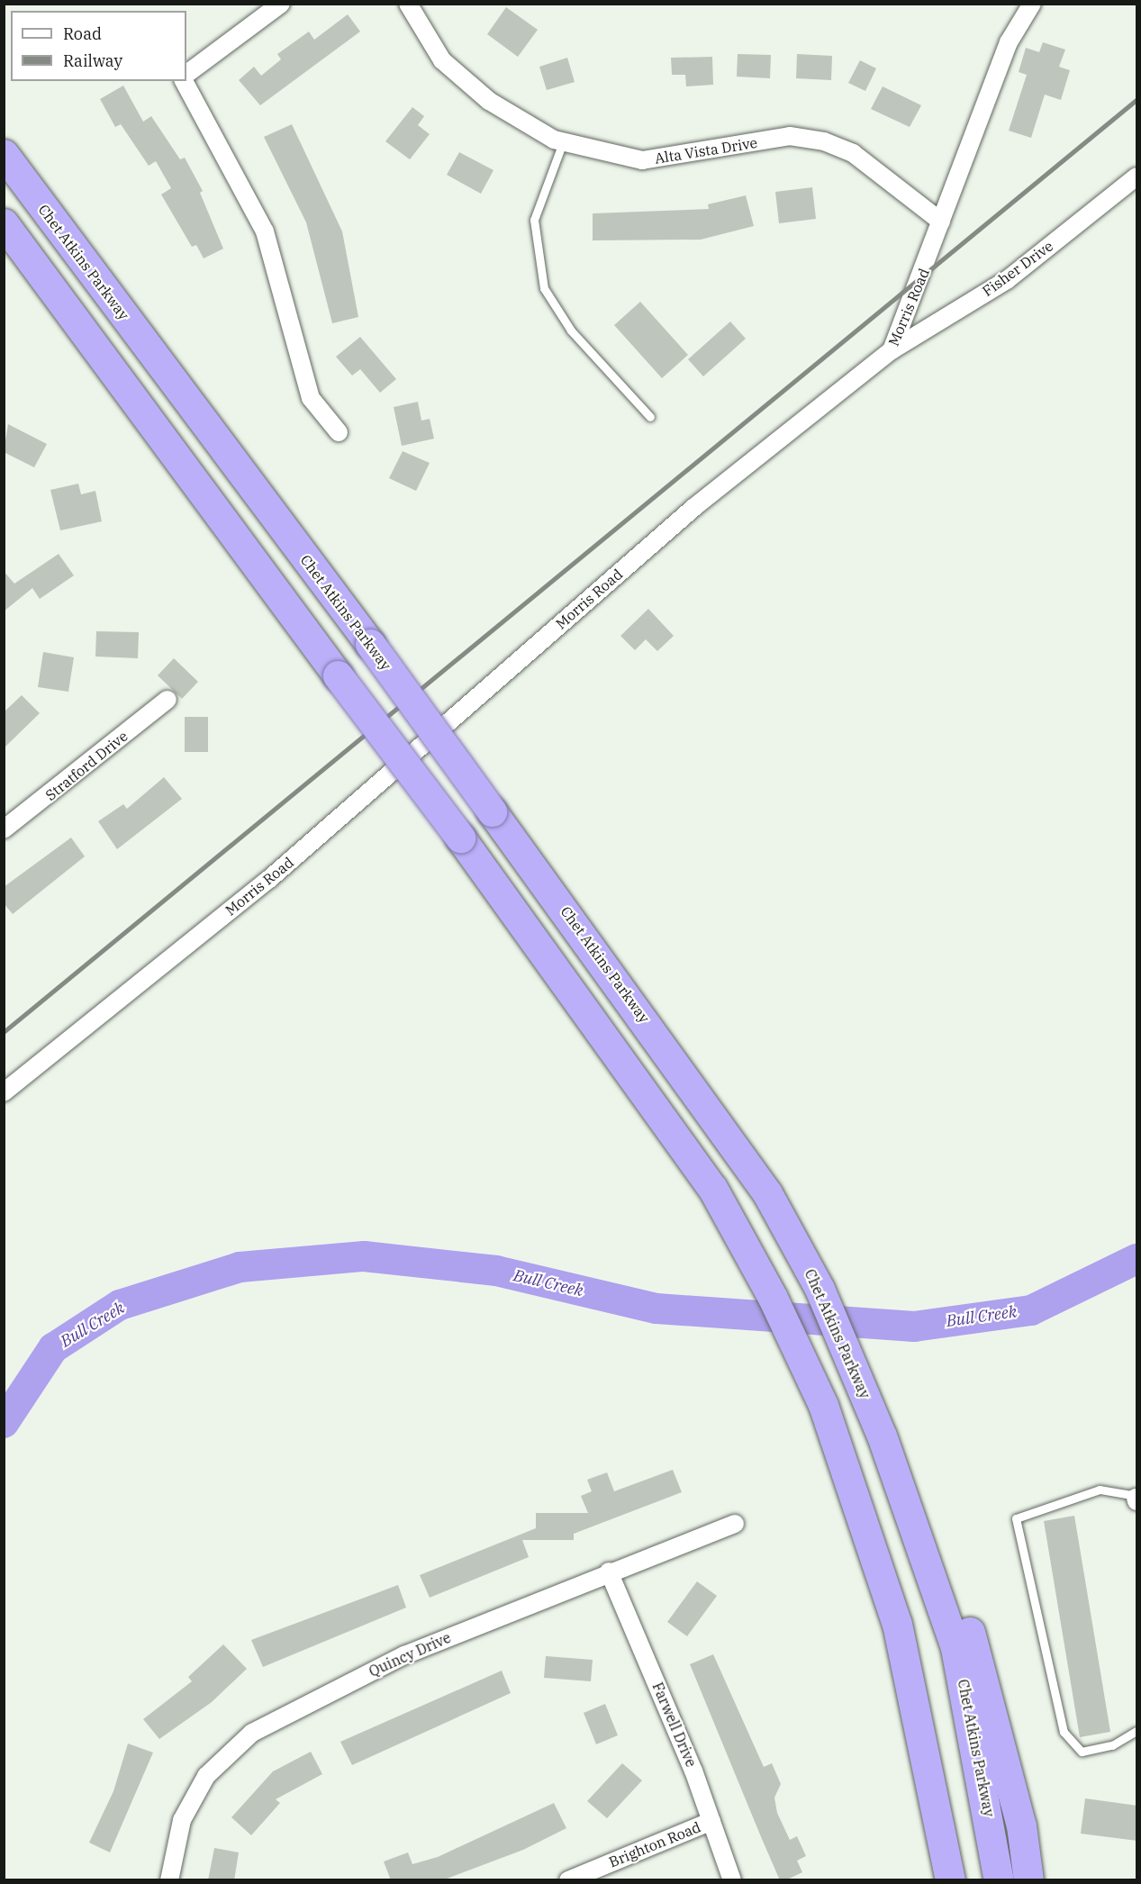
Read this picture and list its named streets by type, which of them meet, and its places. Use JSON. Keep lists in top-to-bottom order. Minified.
{"streets":{"highway":["Chet Atkins Parkway"],"street":["Alta Vista Drive","Fisher Drive","Morris Road","Stratford Drive","Quincy Drive","Farwell Drive","Brighton Road"]},"crossings":[["Alta Vista Drive","Morris Road"],["Fisher Drive","Morris Road"],["Quincy Drive","Farwell Drive"],["Farwell Drive","Brighton Road"]],"water":["Bull Creek"],"legend":["Road","Railway"]}
